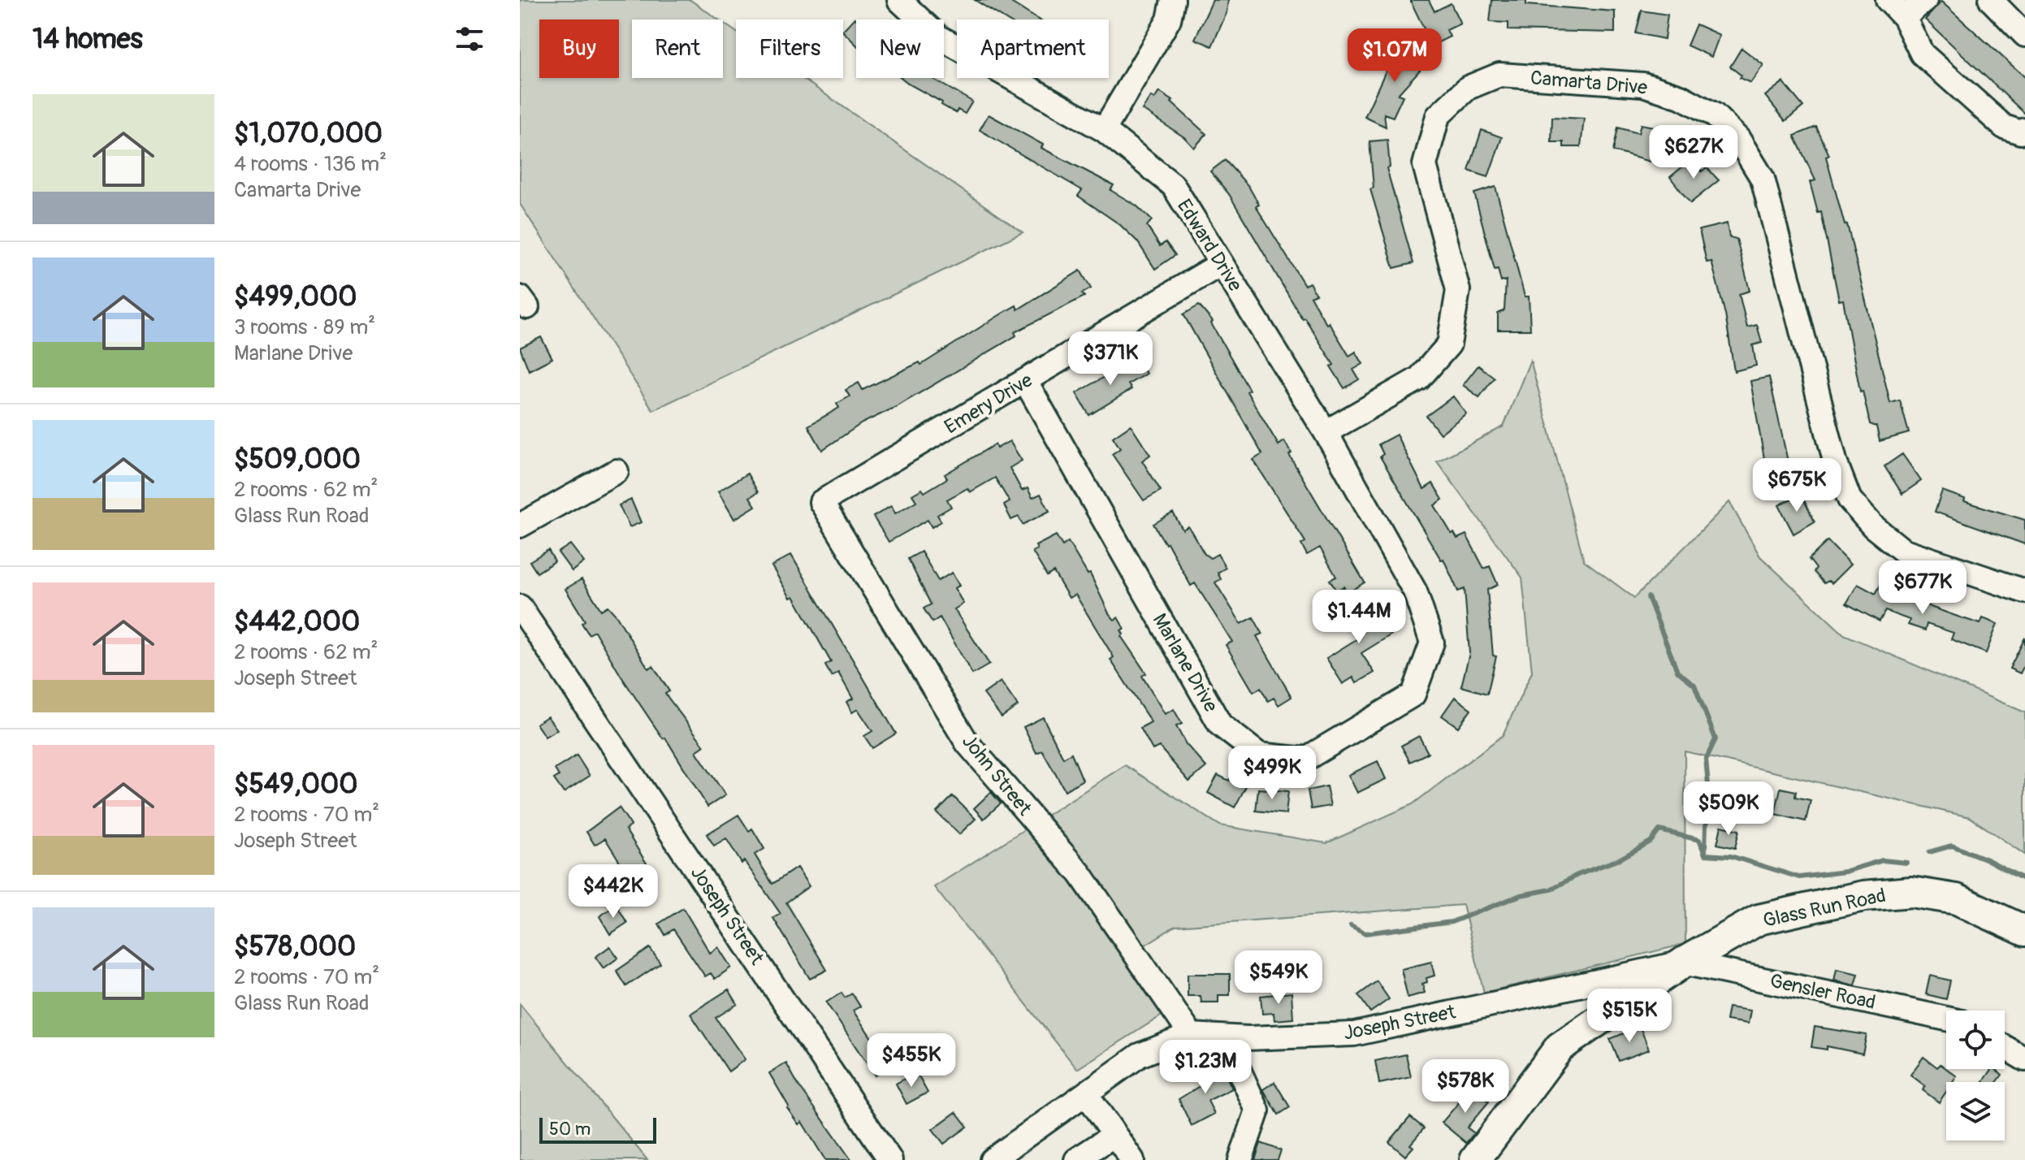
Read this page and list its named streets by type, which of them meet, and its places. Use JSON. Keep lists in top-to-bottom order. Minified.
{"streets":{"main road":["Glass Run Road"],"street":["Camarta Drive","Edward Drive","Emery Drive","Marlane Drive","John Street","Joseph Street","Gensler Road"]},"crossings":[["Camarta Drive","Edward Drive"],["Edward Drive","Emery Drive"],["Edward Drive","Marlane Drive"],["Emery Drive","Marlane Drive"],["Emery Drive","John Street"],["John Street","Joseph Street"],["Glass Run Road","Joseph Street"],["Glass Run Road","Gensler Road"],["Joseph Street","Gensler Road"]],"scale_bar":"50 m","page":{"heading":"14 homes","chip":["Buy","Rent","Filters","New","Apartment"],"price":["$1.07M","$627K","$371K","$675K","$677K","$1.44M","$499K","$509K","$442K","$549K","$515K","$455K","$1.23M","$578K"],"list":[{"name":"$1,070,000","note":"4 rooms · 136 m² · Camarta Drive"},{"name":"$499,000","note":"3 rooms · 89 m² · Marlane Drive"},{"name":"$509,000","note":"2 rooms · 62 m² · Glass Run Road"},{"name":"$442,000","note":"2 rooms · 62 m² · Joseph Street"},{"name":"$549,000","note":"2 rooms · 70 m² · Joseph Street"},{"name":"$578,000","note":"2 rooms · 70 m² · Glass Run Road"}],"scale":"50 m"}}
